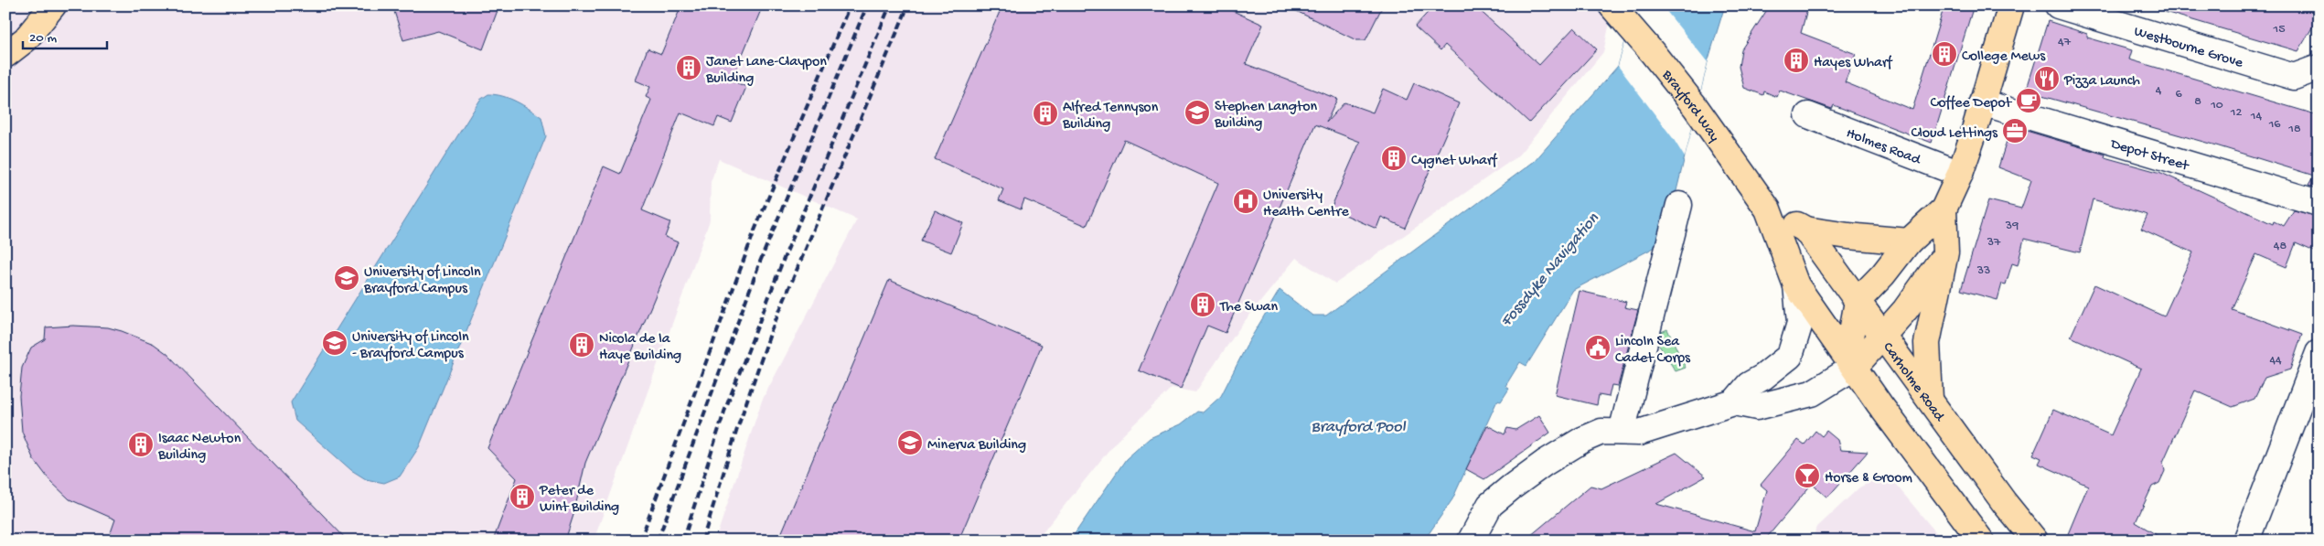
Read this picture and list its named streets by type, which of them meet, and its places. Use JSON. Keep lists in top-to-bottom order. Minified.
{"streets":{"main road":["Brayford Way","Carholme Road"],"street":["Westbourne Grove","Holmes Road","Depot Street"]},"water":["Fossdyke Navigation","Brayford Pool"],"places":{"building":["College Mews","Hayes Wharf","Janet Lane-Claypon Building","Alfred Tennyson Building","Cygnet Wharf","The Swan","Nicola de la Haye Building","Isaac Newton Building","Peter de Wint Building"],"restaurant":["Pizza Launch"],"cafe":["Coffee Depot"],"school or university":["Stephen Langton Building","University of Lincoln Brayford Campus","University of Lincoln - Brayford Campus","Minerva Building"],"office":["Cloud Lettings"],"hospital":["University Health Centre"],"public building":["Lincoln Sea Cadet Corps"],"bar":["Horse & Groom"]},"house_numbers":["15","47","4","6","8","10","12","14","16","18","39","37","48","33","44"],"scale_bar":"20 m"}
